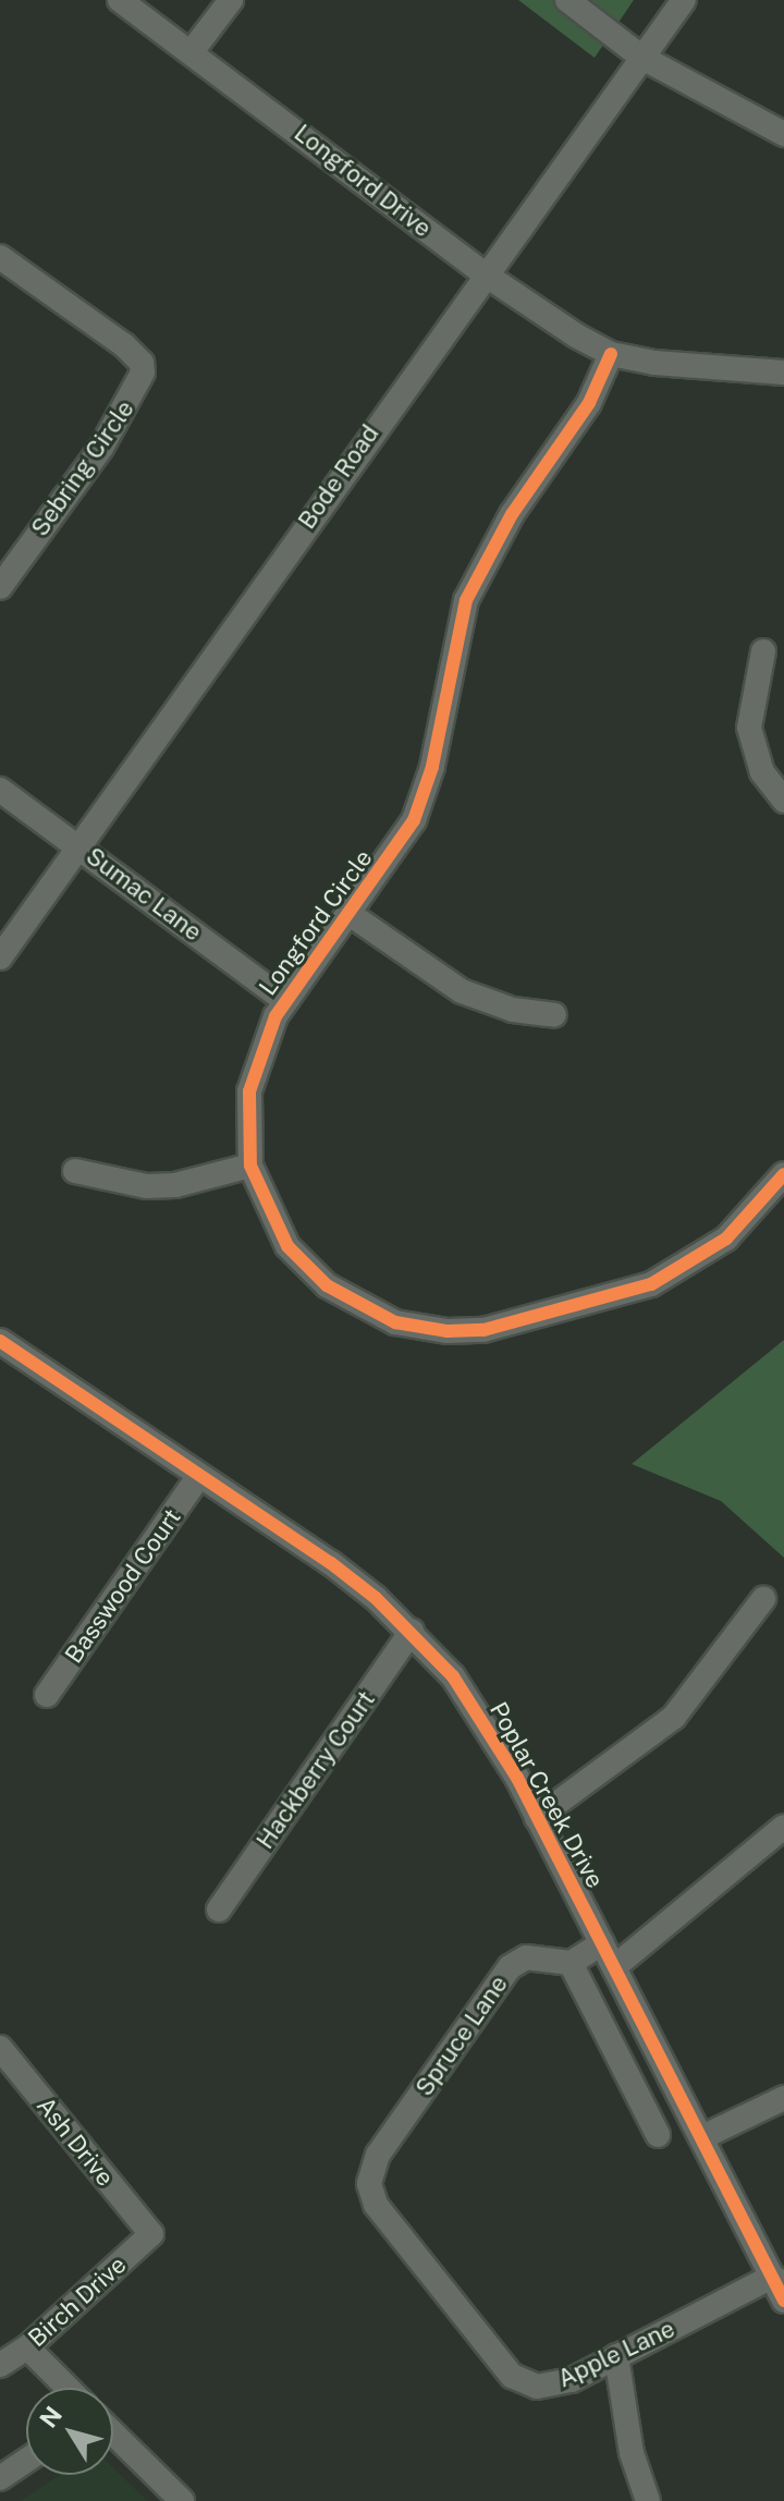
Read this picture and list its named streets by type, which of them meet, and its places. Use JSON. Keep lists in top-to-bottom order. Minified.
{"streets":{"street":["Longford Drive","Sebring Circle","Bode Road","Sumac Lane","Longford Circle","Basswood Court","Hackberry Court","Poplar Creek Drive","Spruce Lane","Ash Drive","Birch Drive","Apple Lane"]},"crossings":[["Longford Drive","Bode Road"],["Longford Drive","Longford Circle"],["Bode Road","Sumac Lane"],["Sumac Lane","Longford Circle"],["Basswood Court","Poplar Creek Drive"],["Hackberry Court","Poplar Creek Drive"],["Poplar Creek Drive","Apple Lane"],["Spruce Lane","Apple Lane"],["Ash Drive","Birch Drive"]],"north":"top left"}
